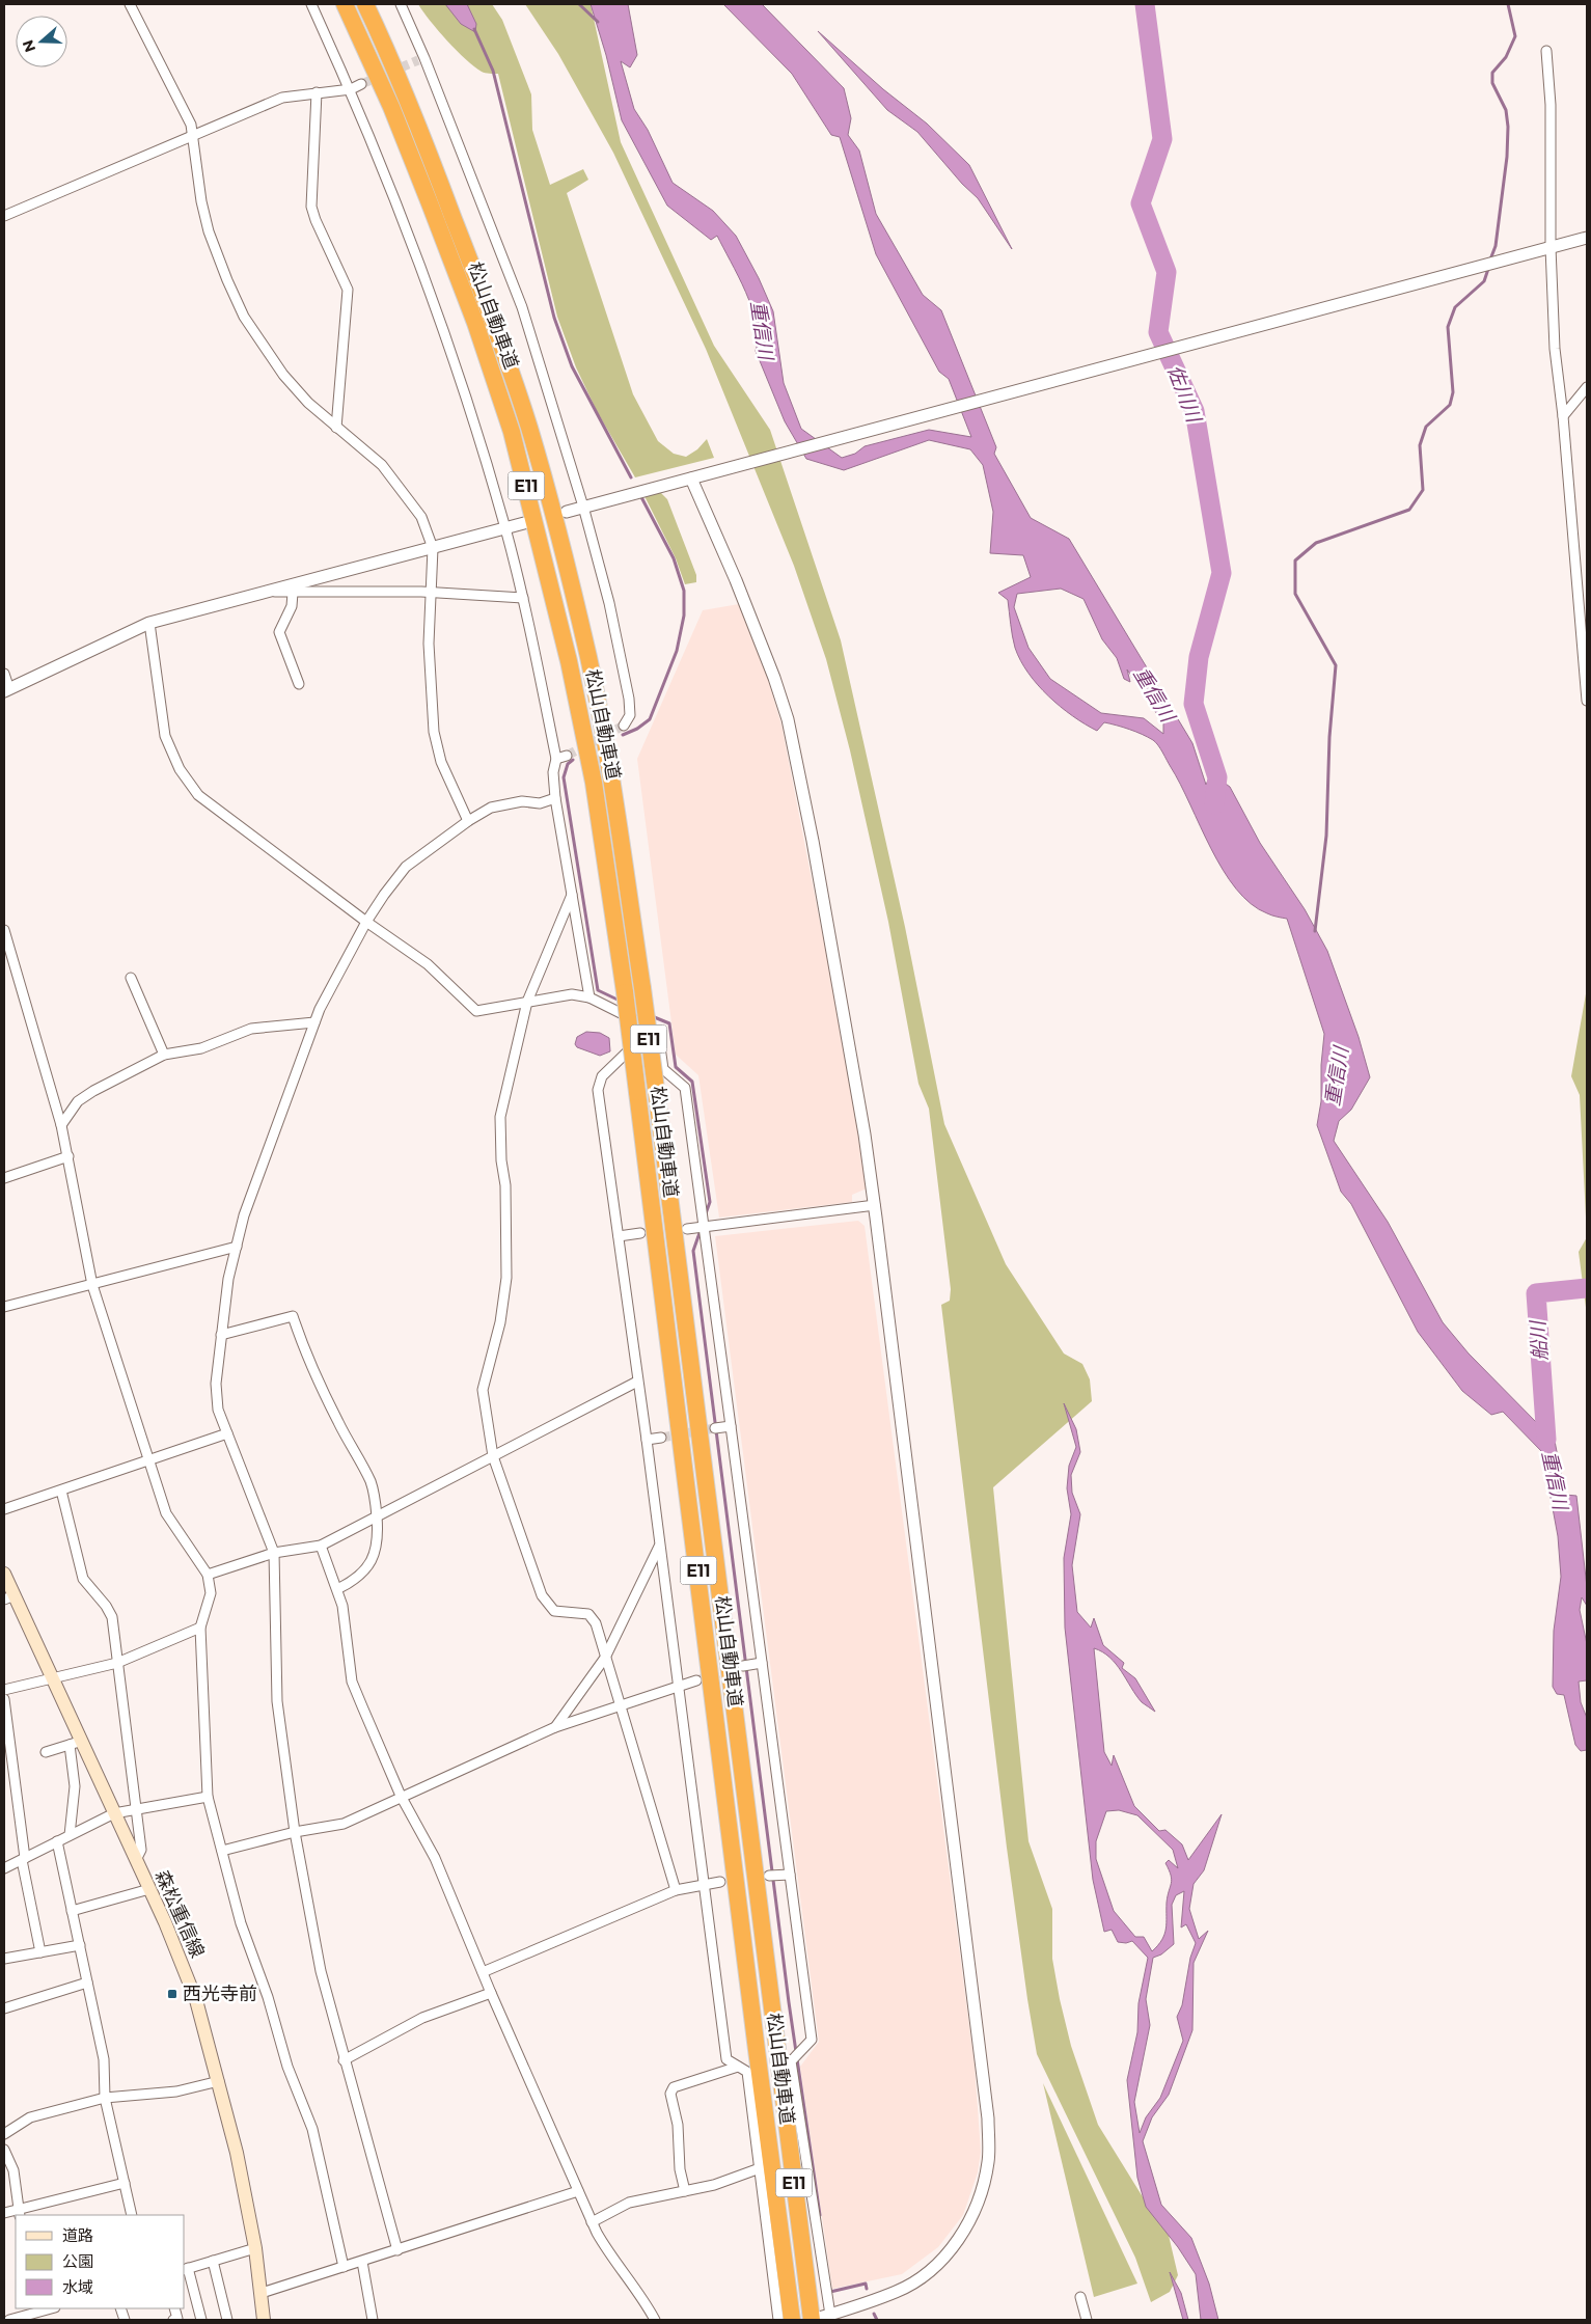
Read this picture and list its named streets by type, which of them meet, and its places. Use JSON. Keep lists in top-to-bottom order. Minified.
{"streets":{"highway":["松山自動車道","E11"],"main road":["森松重信線"]},"water":["重信川","佐川川","船川"],"places":{"transit":["西光寺前"]},"legend":["道路","公園","水域"],"north":"left"}
